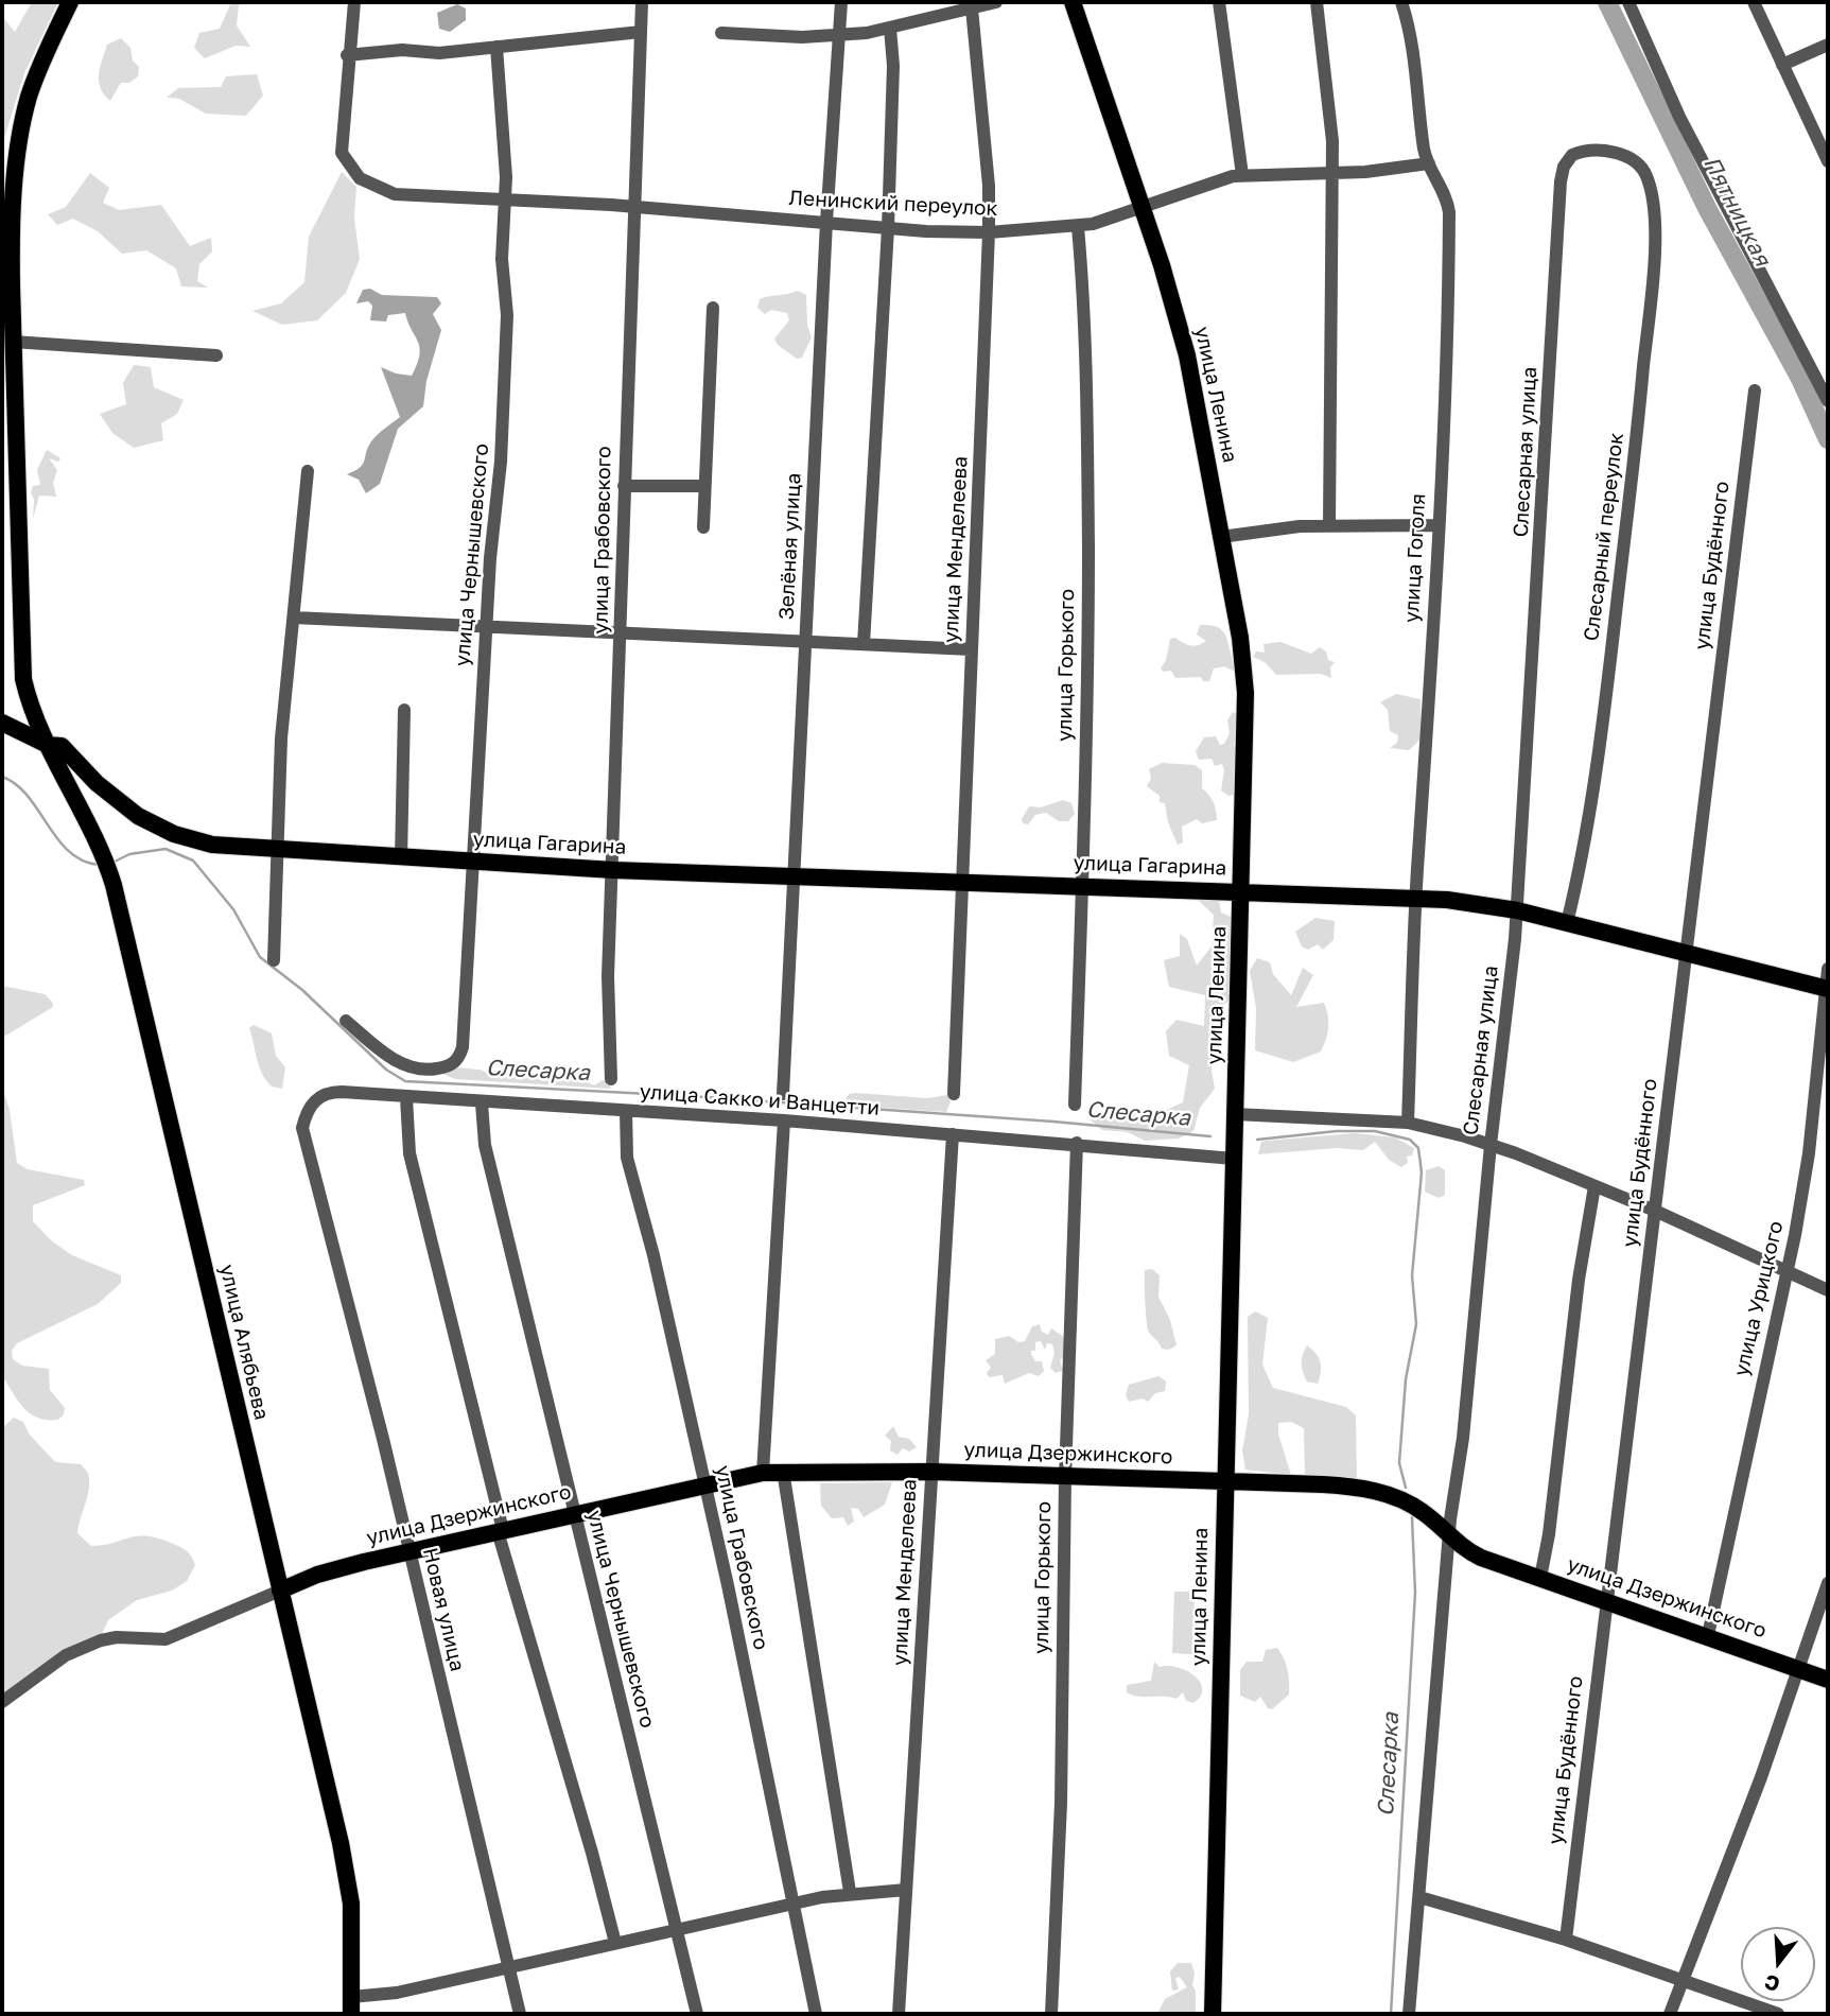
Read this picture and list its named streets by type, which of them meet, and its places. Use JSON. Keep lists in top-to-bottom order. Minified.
{"streets":{"main road":["улица Ленина","улица Гагарина","улица Алябьева","улица Дзержинского"],"street":["Ленинский переулок","Слесарная улица","Слесарный переулок","улица Грабовского","Зелёная улица","улица Менделеева","улица Чернышевского","улица Гоголя","улица Будённого","улица Горького","улица Сакко и Ванцетти","улица Урицкого","Новая улица"]},"crossings":[["Ленинский переулок","улица Ленина"],["Ленинский переулок","улица Грабовского"],["Ленинский переулок","Зелёная улица"],["Ленинский переулок","улица Менделеева"],["Ленинский переулок","улица Чернышевского"],["Ленинский переулок","улица Гоголя"],["Ленинский переулок","улица Горького"],["улица Ленина","улица Гагарина"],["улица Ленина","улица Сакко и Ванцетти"],["улица Ленина","улица Дзержинского"],["Слесарная улица","Слесарный переулок"],["Слесарная улица","улица Гагарина"],["Слесарная улица","улица Дзержинского"],["Слесарный переулок","улица Гагарина"],["улица Грабовского","улица Гагарина"],["улица Грабовского","улица Сакко и Ванцетти"],["улица Грабовского","улица Дзержинского"],["Зелёная улица","улица Гагарина"],["улица Менделеева","улица Гагарина"],["улица Менделеева","улица Сакко и Ванцетти"],["улица Менделеева","улица Дзержинского"],["улица Чернышевского","улица Гагарина"],["улица Чернышевского","улица Сакко и Ванцетти"],["улица Чернышевского","улица Дзержинского"],["улица Гоголя","улица Гагарина"],["улица Будённого","улица Гагарина"],["улица Будённого","улица Дзержинского"],["улица Горького","улица Гагарина"],["улица Горького","улица Сакко и Ванцетти"],["улица Горького","улица Дзержинского"],["улица Гагарина","улица Урицкого"],["улица Гагарина","улица Алябьева"],["улица Сакко и Ванцетти","Новая улица"],["улица Урицкого","улица Дзержинского"],["улица Алябьева","улица Дзержинского"],["улица Дзержинского","Новая улица"]],"water":["Пятницкая","Слесарка"],"north":"bottom"}
